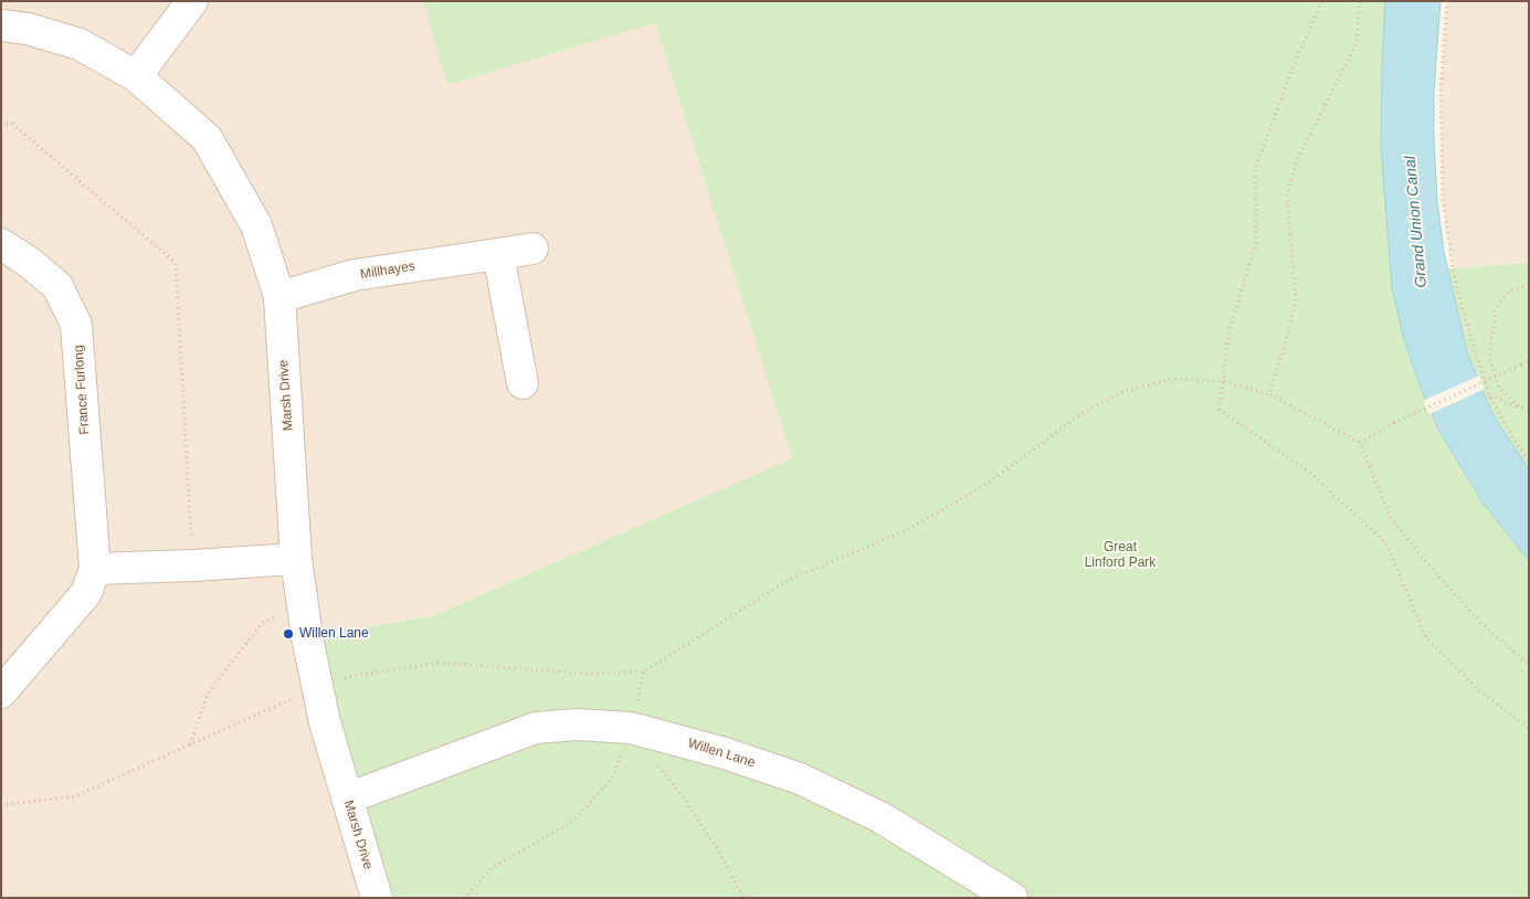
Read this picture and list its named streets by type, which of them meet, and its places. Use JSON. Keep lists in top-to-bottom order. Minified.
{"streets":{"street":["Millhayes","France Furlong","Marsh Drive","Willen Lane"]},"crossings":[["Millhayes","Marsh Drive"],["Marsh Drive","Willen Lane"]],"water":["Grand Union Canal"],"parks":["Great Linford Park"],"places":["Willen Lane"]}
